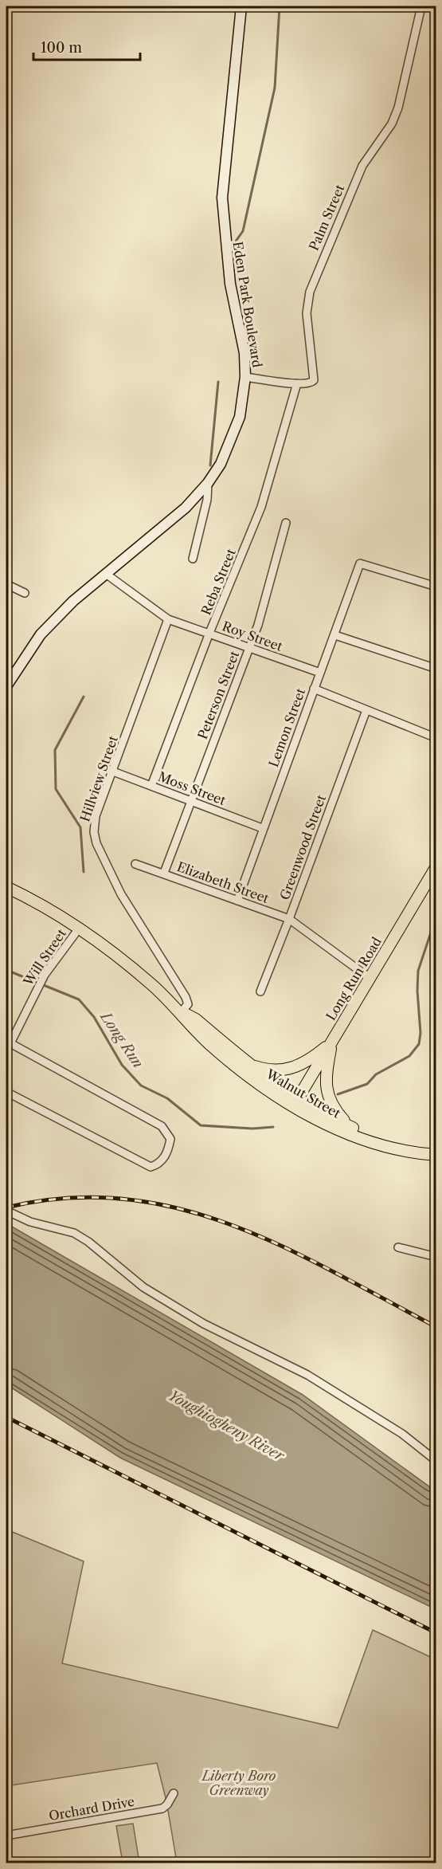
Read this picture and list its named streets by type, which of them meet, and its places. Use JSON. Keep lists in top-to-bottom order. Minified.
{"streets":{"main road":["Eden Park Boulevard","Long Run Road","Walnut Street"],"street":["Palm Street","Reba Street","Roy Street","Peterson Street","Lemon Street","Hillview Street","Moss Street","Greenwood Street","Elizabeth Street","Will Street","Orchard Drive"]},"crossings":[["Palm Street","Reba Street"],["Eden Park Boulevard","Roy Street"],["Reba Street","Roy Street"],["Reba Street","Moss Street"],["Roy Street","Peterson Street"],["Roy Street","Lemon Street"],["Roy Street","Hillview Street"],["Peterson Street","Moss Street"],["Peterson Street","Elizabeth Street"],["Lemon Street","Moss Street"],["Lemon Street","Elizabeth Street"],["Hillview Street","Moss Street"],["Hillview Street","Walnut Street"],["Greenwood Street","Elizabeth Street"],["Elizabeth Street","Long Run Road"],["Will Street","Walnut Street"],["Long Run Road","Walnut Street"]],"water":["Long Run","Youghiogheny River"],"parks":["Liberty Boro Greenway"],"scale_bar":"100 m"}
